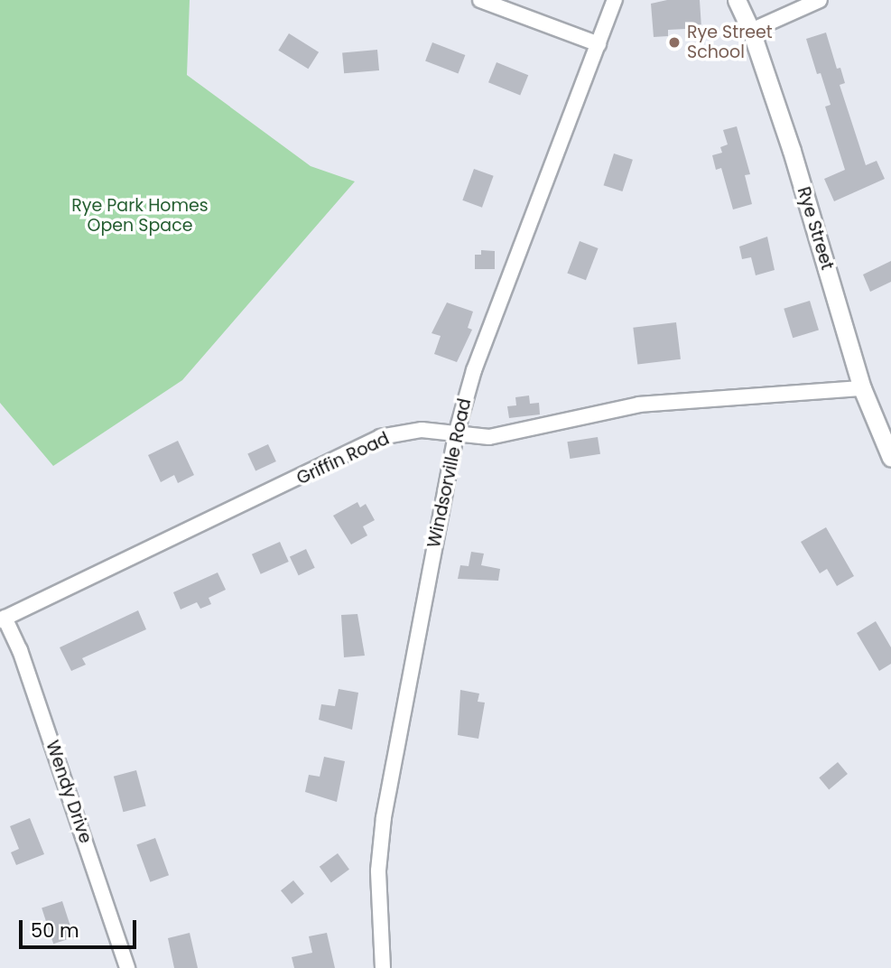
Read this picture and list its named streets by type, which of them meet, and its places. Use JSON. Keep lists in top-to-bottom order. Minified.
{"streets":{"street":["Rye Street","Griffin Road","Windsorville Road","Wendy Drive"]},"crossings":[["Rye Street","Griffin Road"],["Griffin Road","Windsorville Road"],["Griffin Road","Wendy Drive"]],"parks":["Rye Park Homes Open Space"],"places":["Rye Street School"],"scale_bar":"50 m"}
